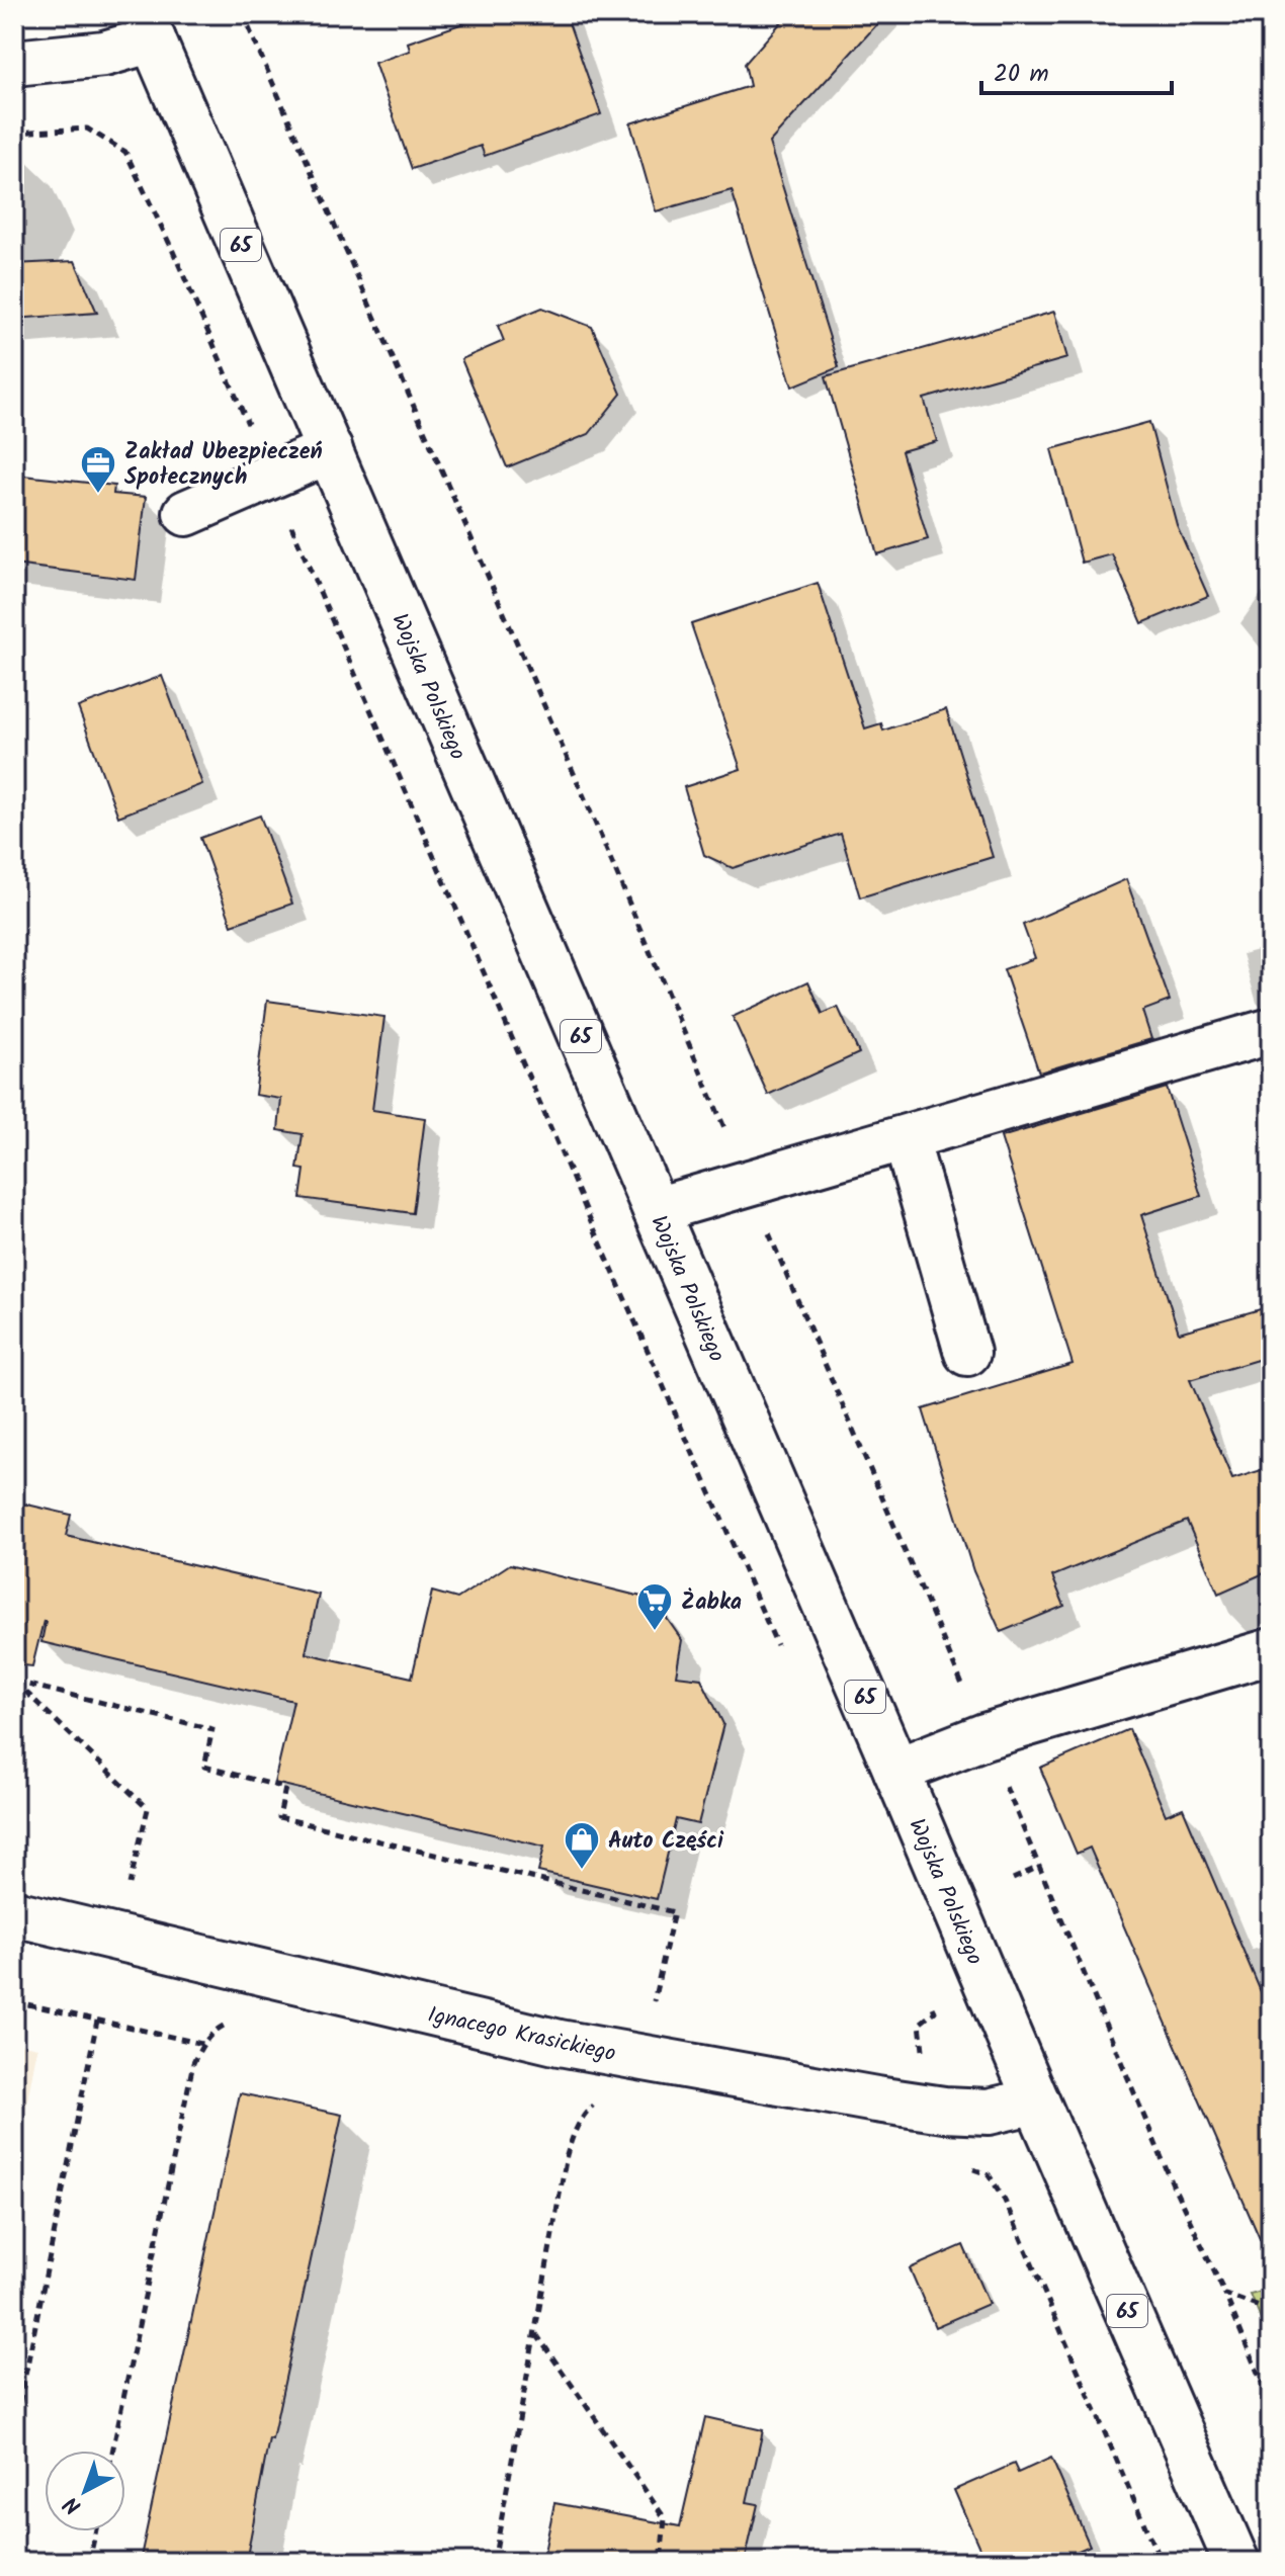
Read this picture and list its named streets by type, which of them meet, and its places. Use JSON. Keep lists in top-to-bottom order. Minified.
{"streets":{"main road":["65","Wojska Polskiego","Ignacego Krasickiego"]},"crossings":[["Wojska Polskiego","Ignacego Krasickiego"]],"places":{"office":["Zakład Ubezpieczeń Społecznych"],"supermarket":["Żabka"],"shop":["Auto Części"]},"scale_bar":"20 m","north":"bottom left"}
